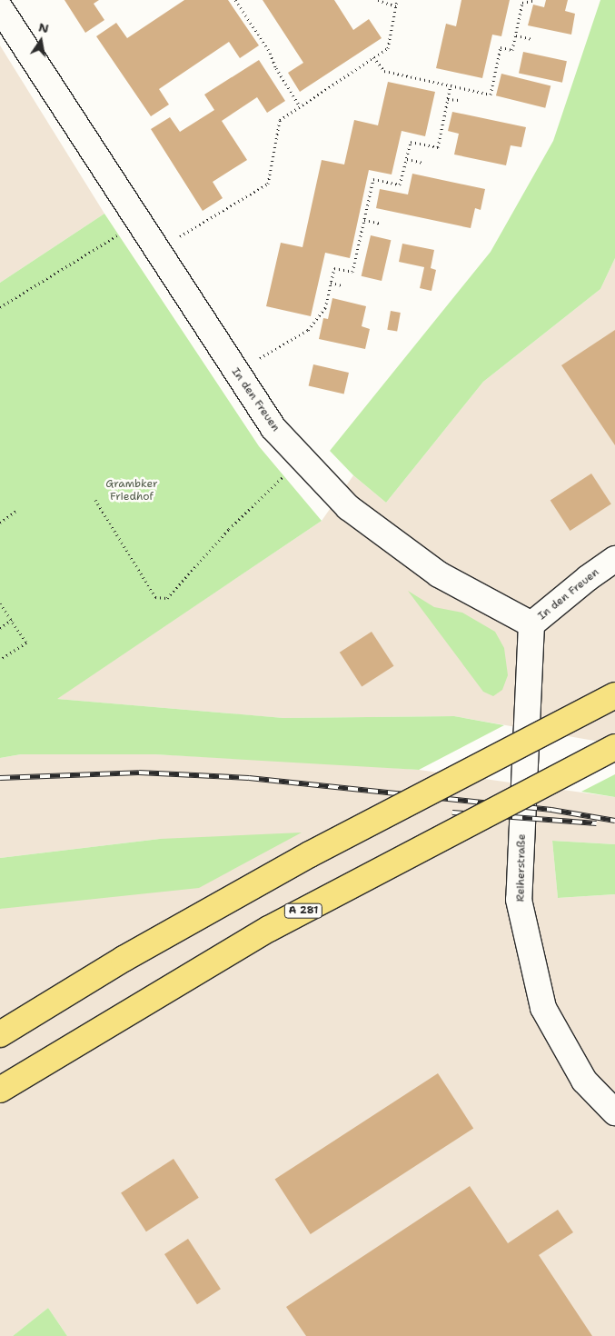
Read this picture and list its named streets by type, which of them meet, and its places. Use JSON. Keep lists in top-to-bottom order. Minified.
{"streets":{"highway":["A 281"],"street":["In den Freuen","Reiherstraße"]},"crossings":[["In den Freuen","Reiherstraße"]],"parks":["Grambker Friedhof"],"north":"top"}
